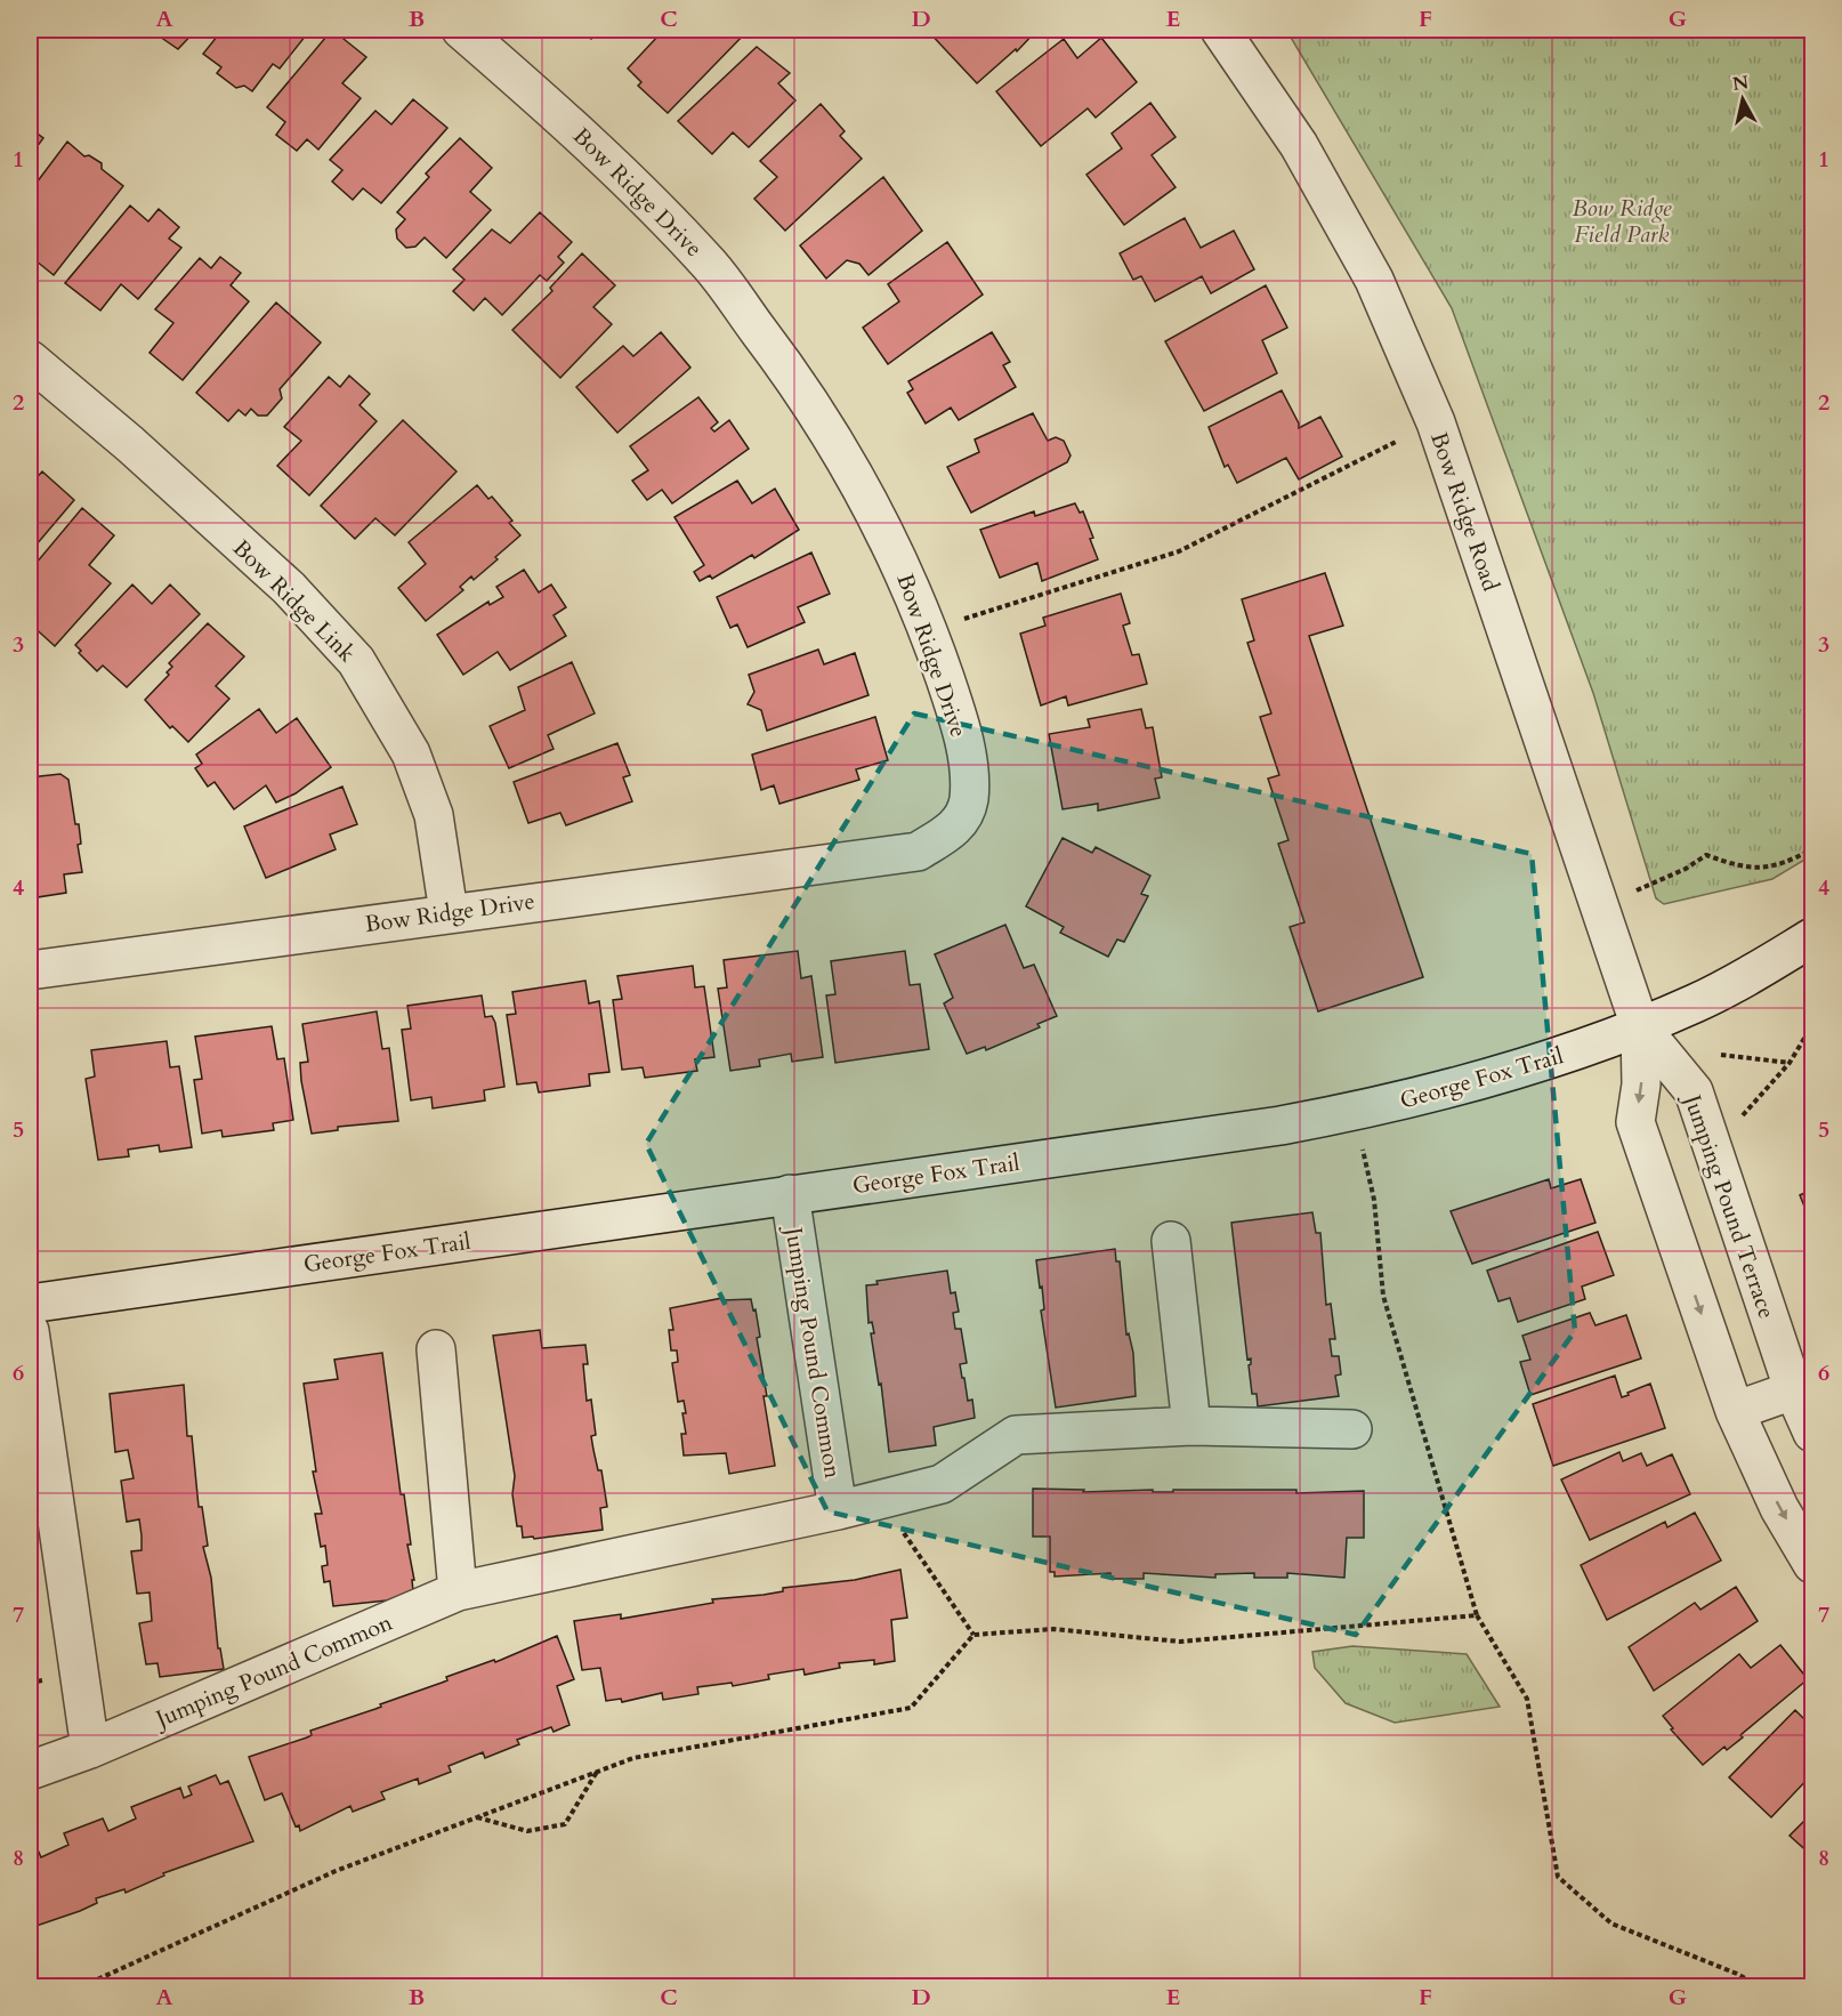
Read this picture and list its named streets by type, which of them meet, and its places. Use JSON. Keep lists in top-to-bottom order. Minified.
{"streets":{"street":["Bow Ridge Drive","Bow Ridge Road","Bow Ridge Link","George Fox Trail","Jumping Pound Terrace","Jumping Pound Common"]},"crossings":[["Bow Ridge Drive","Bow Ridge Link"],["Bow Ridge Road","George Fox Trail"],["Bow Ridge Road","Jumping Pound Terrace"],["George Fox Trail","Jumping Pound Terrace"],["George Fox Trail","Jumping Pound Common"]],"parks":["Bow Ridge Field Park"],"north":"top","grid":{"columns":["A","B","C","D","E","F","G"],"rows":["1","2","3","4","5","6","7","8"]}}
